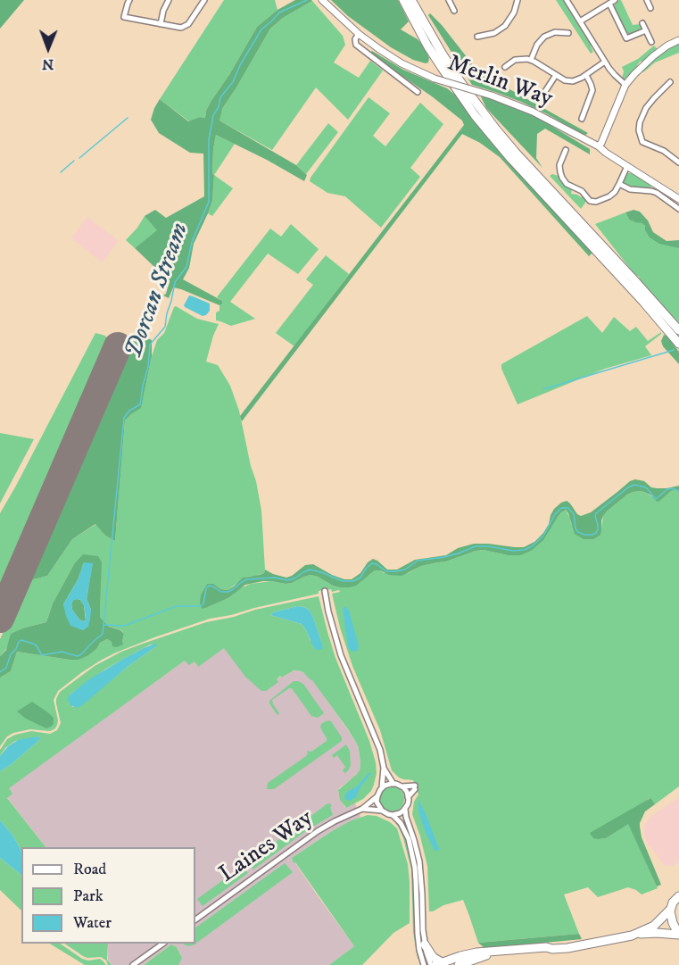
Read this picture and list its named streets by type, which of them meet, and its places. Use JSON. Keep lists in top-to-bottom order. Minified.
{"streets":{"street":["Merlin Way","Laines Way"]},"water":["Dorcan Stream"],"legend":["Road","Park","Water"],"north":"bottom"}
